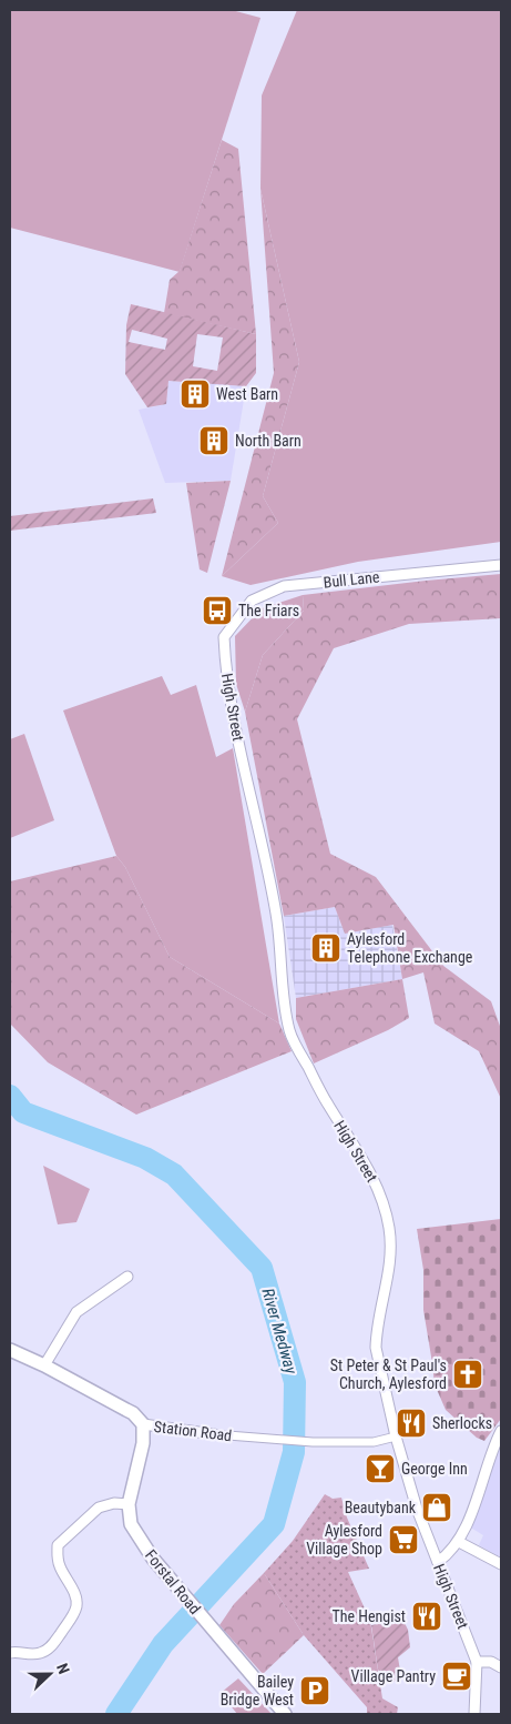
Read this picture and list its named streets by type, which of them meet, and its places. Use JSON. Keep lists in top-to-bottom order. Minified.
{"streets":{"street":["Bull Lane","High Street","Station Road","Forstal Road"]},"crossings":[["Bull Lane","High Street"],["High Street","Station Road"],["Station Road","Forstal Road"]],"water":["River Medway"],"places":{"building":["West Barn","North Barn","Aylesford Telephone Exchange"],"bus stop":["The Friars"],"church":["St Peter & St Paul's Church, Aylesford"],"restaurant":["Sherlocks","The Hengist"],"bar":["George Inn"],"shop":["Beautybank"],"supermarket":["Aylesford Village Shop"],"cafe":["Village Pantry"],"parking":["Bailey Bridge West"]},"north":"right"}
